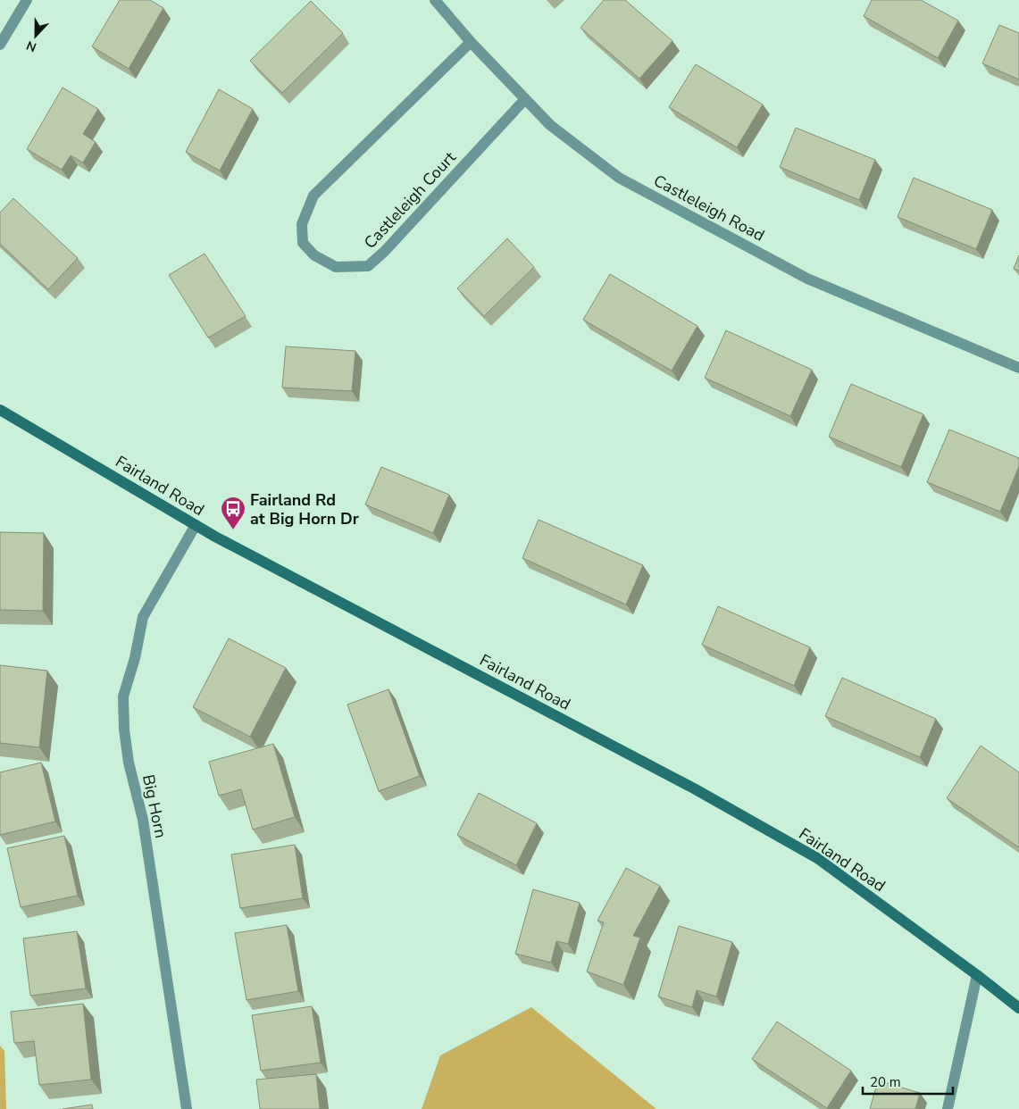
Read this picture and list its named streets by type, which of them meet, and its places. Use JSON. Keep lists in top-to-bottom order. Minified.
{"streets":{"main road":["Fairland Road"],"street":["Castleleigh Court","Castleleigh Road","Big Horn"]},"crossings":[["Castleleigh Court","Castleleigh Road"],["Fairland Road","Big Horn"]],"places":{"bus stop":["Fairland Rd at Big Horn Dr"]},"scale_bar":"20 m","north":"bottom"}
